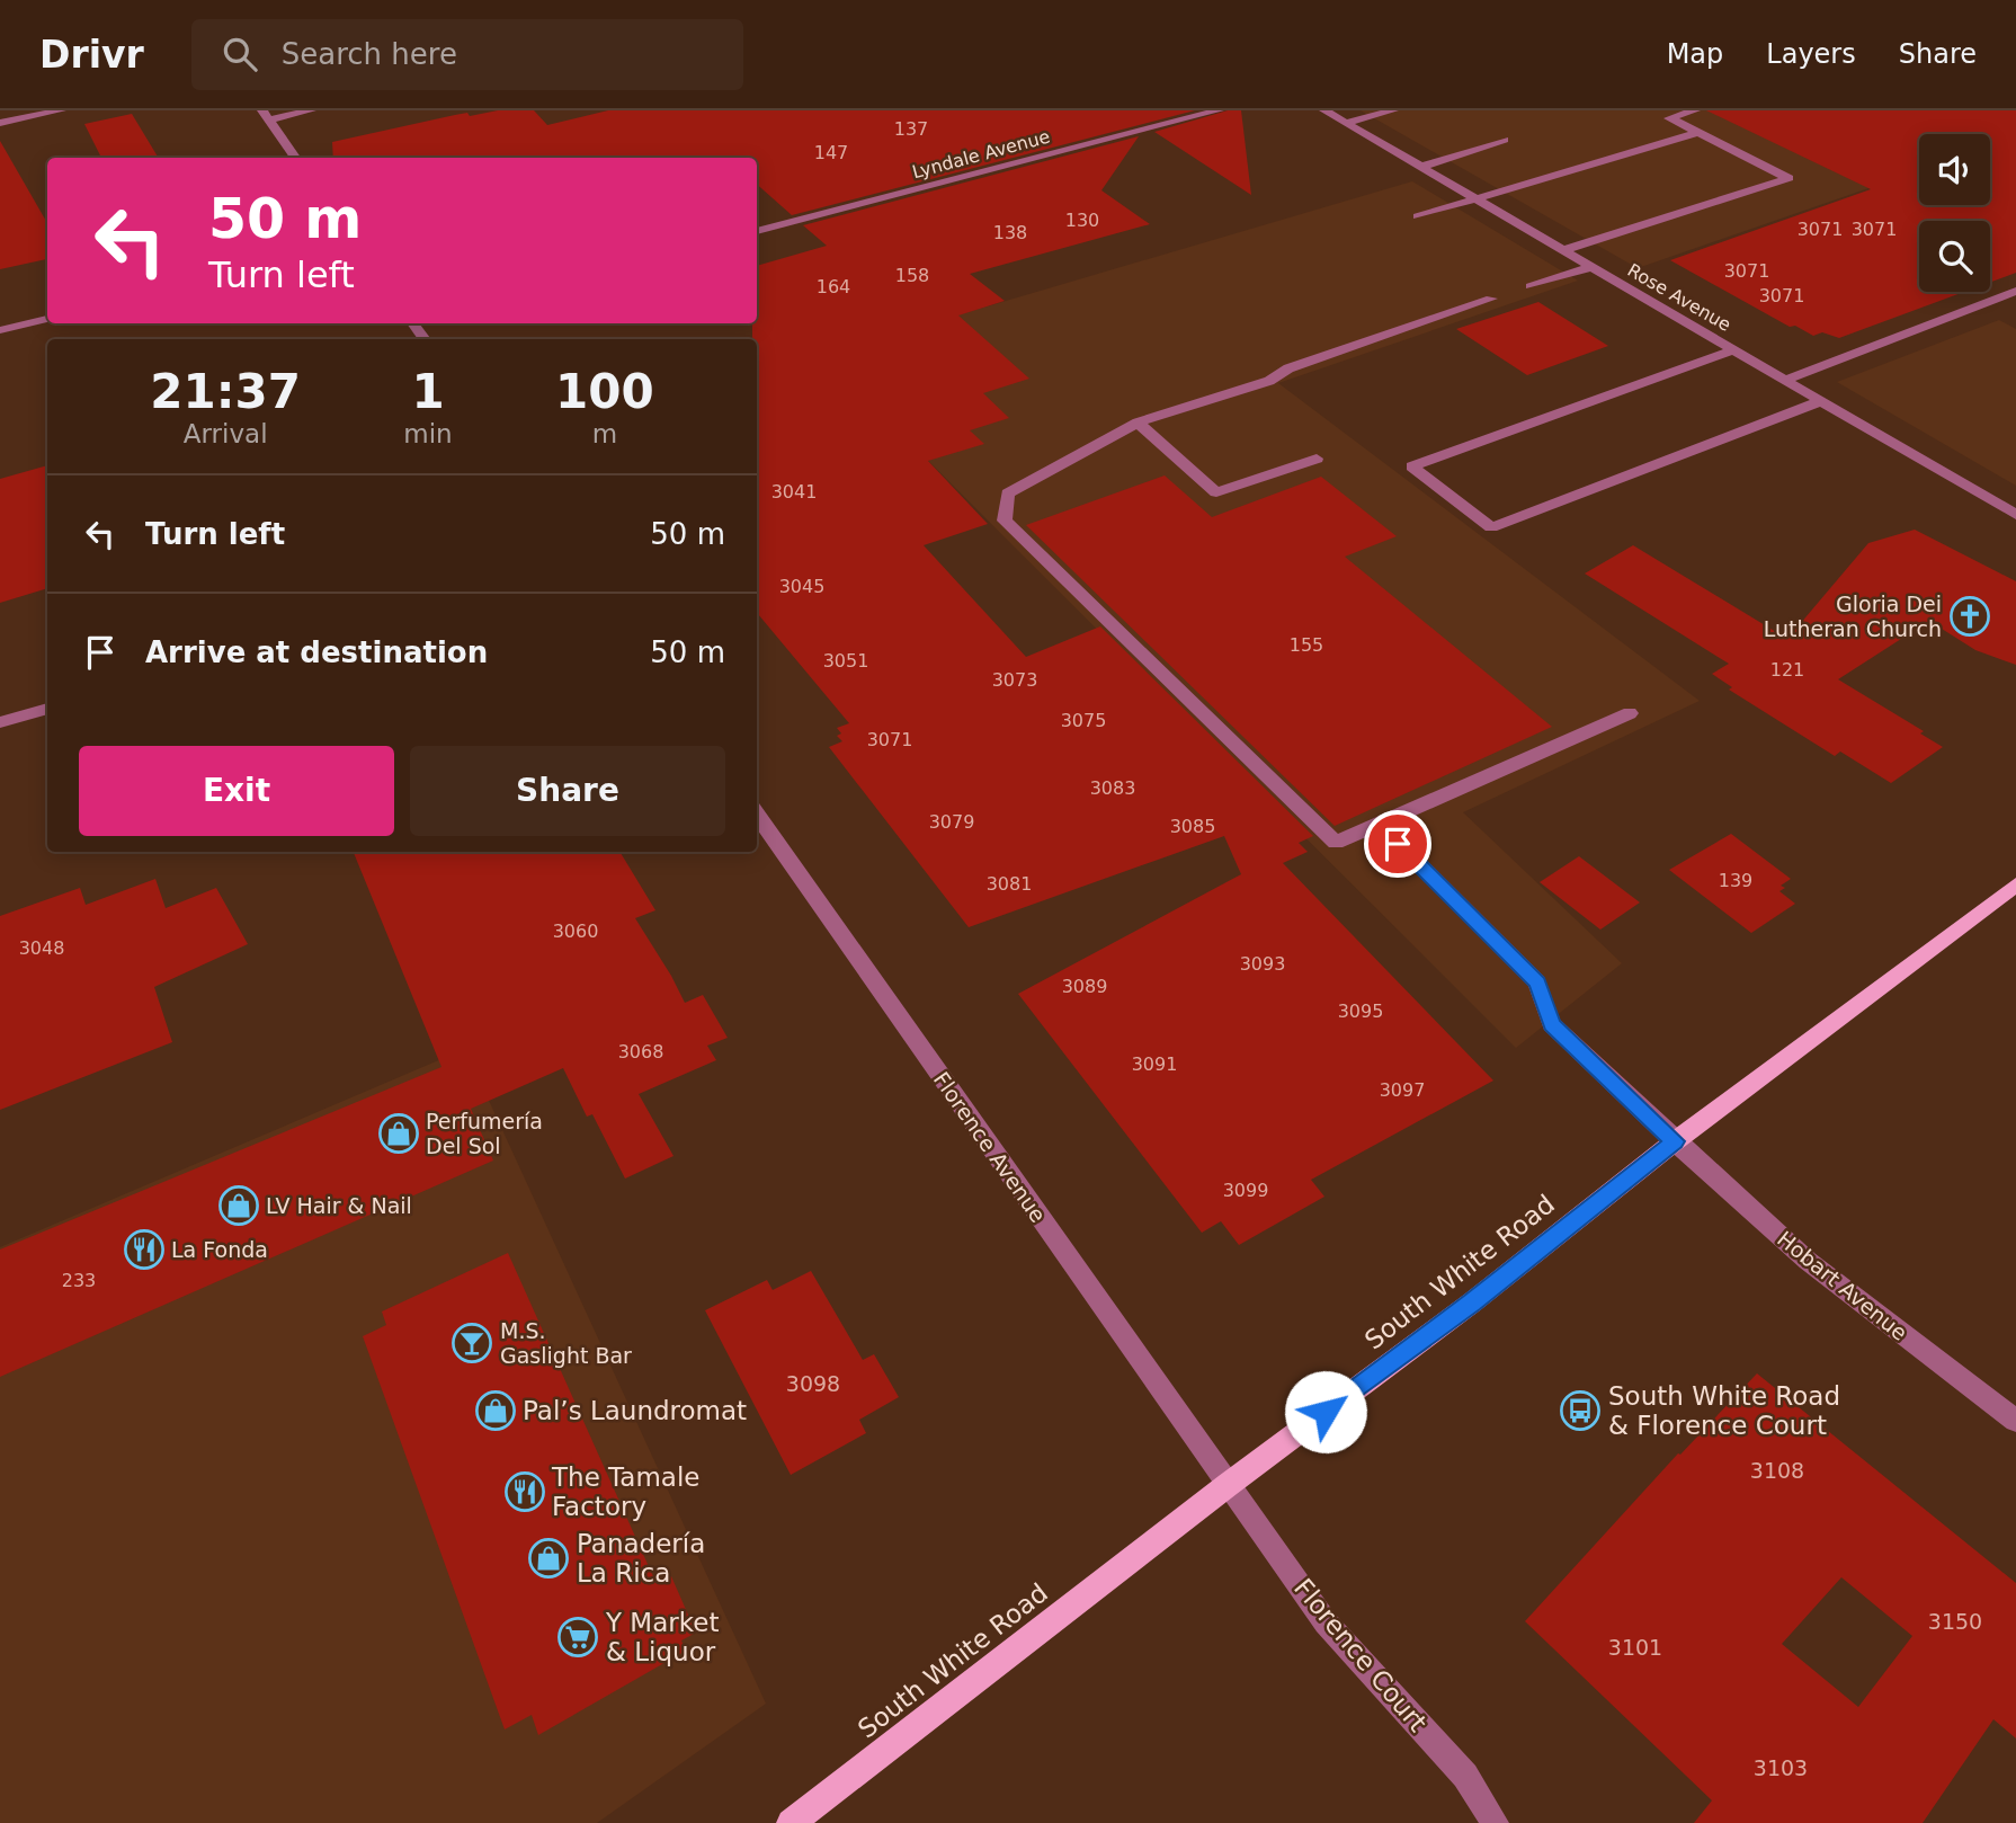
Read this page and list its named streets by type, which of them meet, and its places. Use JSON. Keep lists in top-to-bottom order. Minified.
{"streets":{"main road":["South White Road"],"street":["Lyndale Avenue","Rose Avenue","Florence Avenue","Hobart Avenue","Florence Court"]},"crossings":[["Florence Avenue","South White Road"],["Florence Avenue","Florence Court"],["South White Road","Hobart Avenue"],["South White Road","Florence Court"]],"places":{"church":["Gloria Dei Lutheran Church"],"shop":["Perfumería Del Sol","LV Hair & Nail","Pal’s Laundromat","Panadería La Rica"],"restaurant":["La Fonda","The Tamale Factory"],"bar":["M.S. Gaslight Bar"],"bus stop":["South White Road & Florence Court"],"supermarket":["Y Market & Liquor"]},"house_numbers":["137","147","130","3071","3071","138","3071","158","164","3071","3041","3045","155","3051","121","3073","3075","3071","3083","3079","3085","139","3081","3060","3048","3093","3089","3095","3068","3091","3097","3099","233","3098","3108","3150","3101","3103"],"page":{"header":"Drivr","search":"Search here","nav":["Map","Layers","Share"],"turn":["50 m","Turn left"],"eta":["21:37","Arrival","1","min","100","m"],"list":[{"name":"Turn left","value":"50 m"},{"name":"Arrive at destination","value":"50 m"}],"buttons":["Exit","Share"]}}
